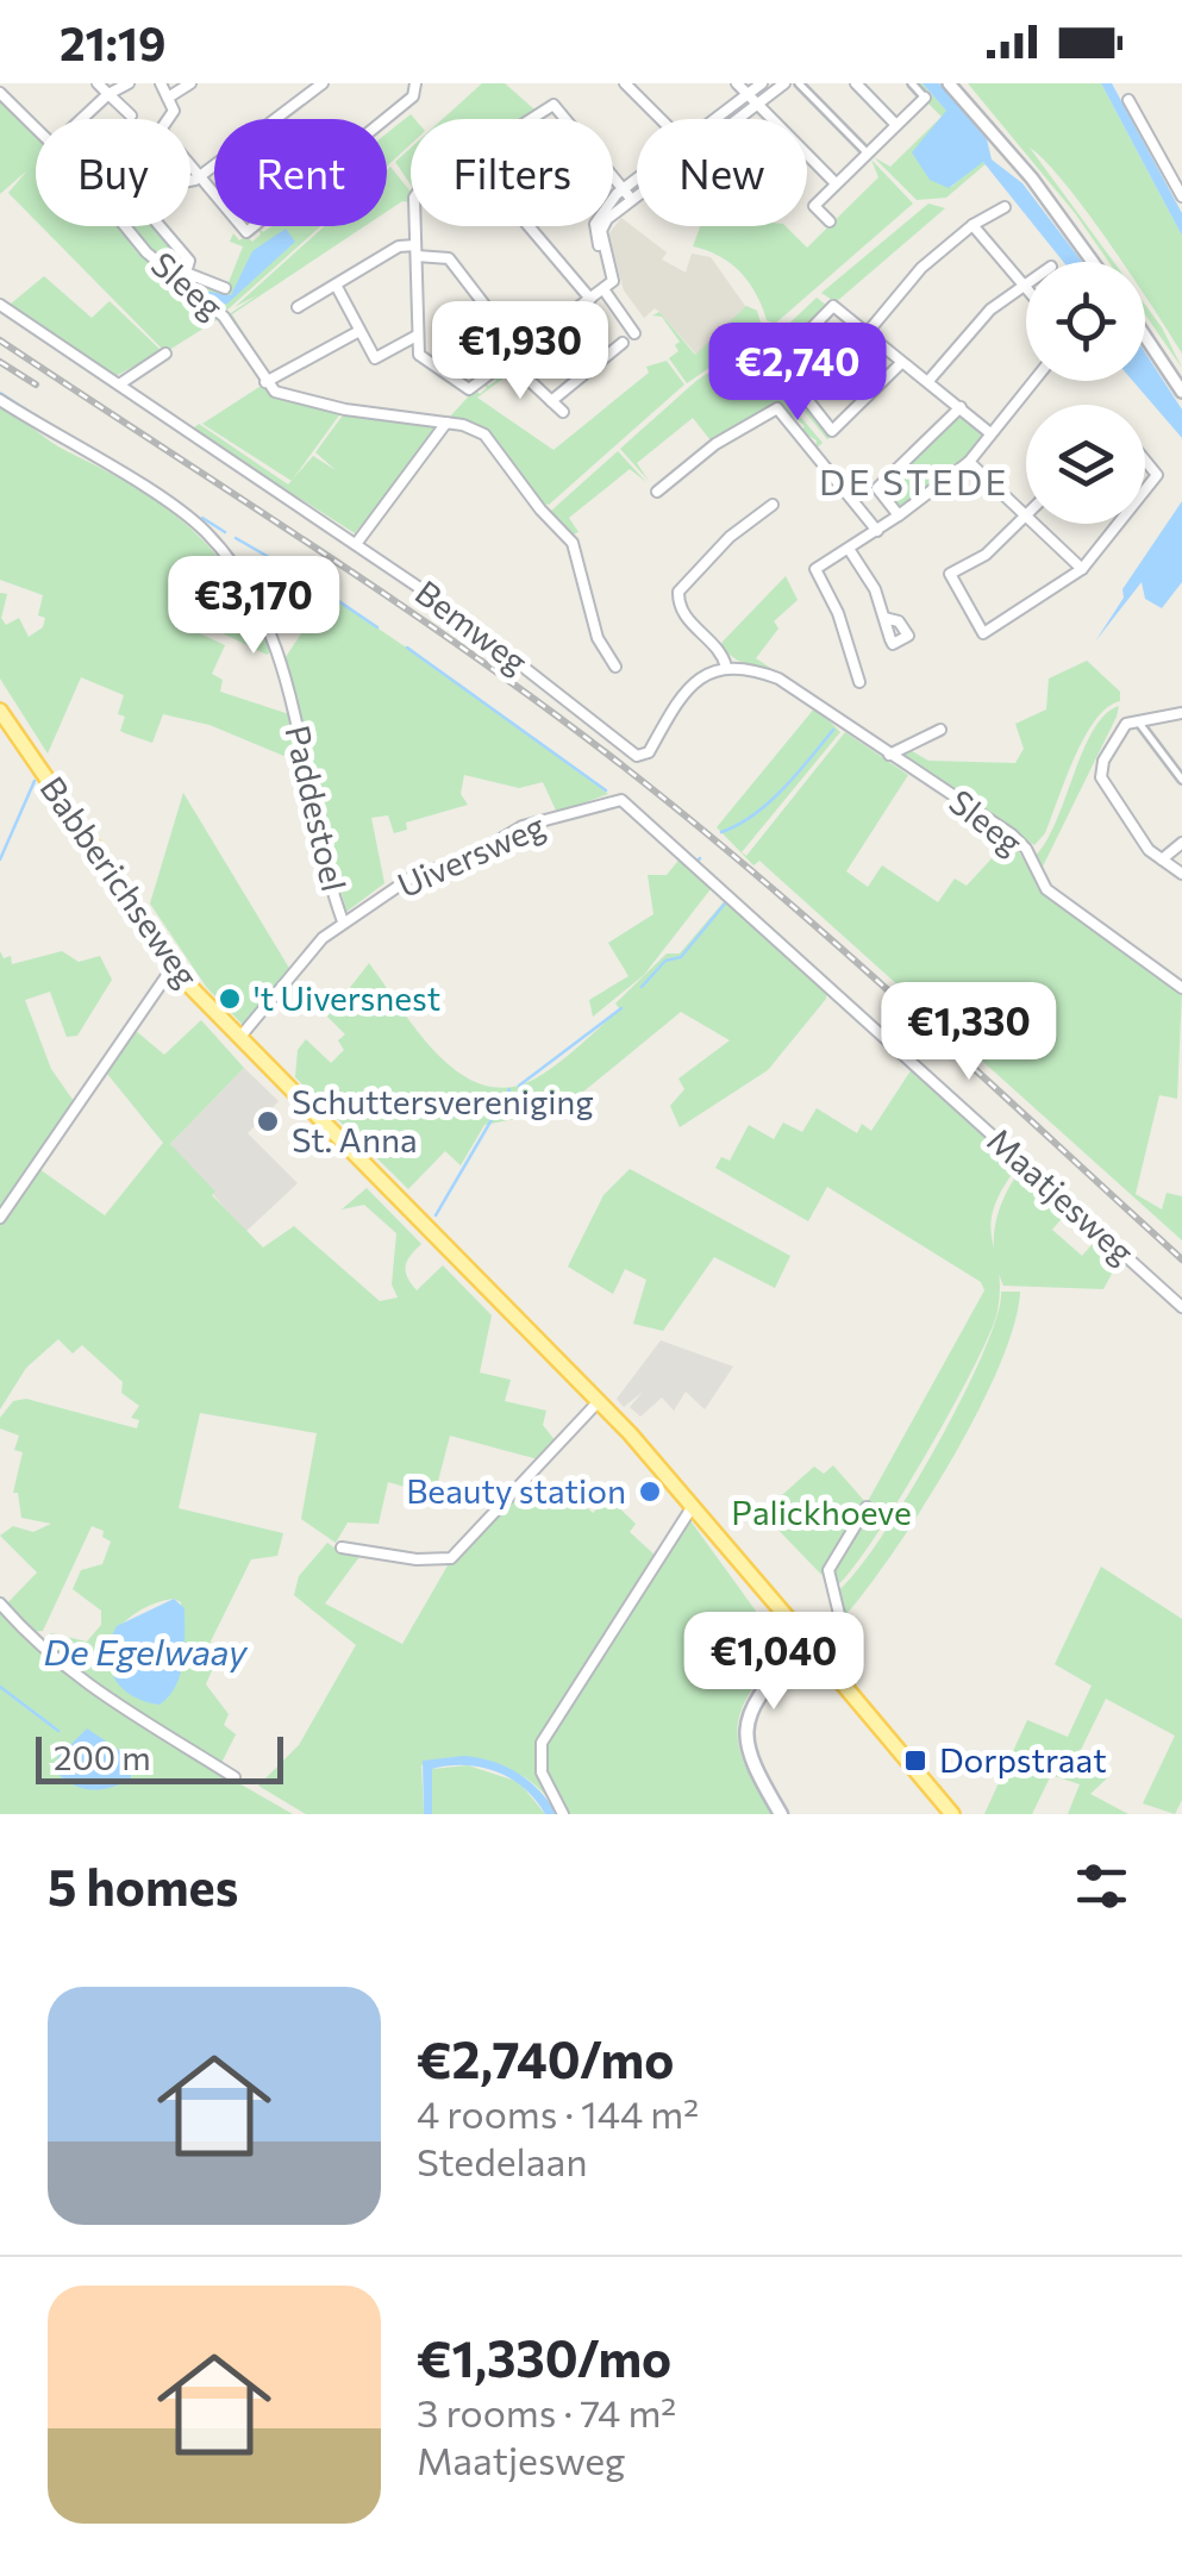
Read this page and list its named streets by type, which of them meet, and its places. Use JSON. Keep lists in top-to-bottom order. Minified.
{"streets":{"main road":["Babberichseweg"],"street":["Sleeg","Bemweg","Paddestoel","Uiversweg","Maatjesweg"]},"crossings":[["Sleeg","Bemweg"],["Paddestoel","Uiversweg"],["Uiversweg","Babberichseweg"],["Uiversweg","Maatjesweg"]],"districts":["DE STEDE"],"water":["De Egelwaay"],"parks":["Palickhoeve"],"places":{"other":["'t Uiversnest","Schuttersvereniging St. Anna","Beauty station"],"transit":["Dorpstraat"]},"scale_bar":"200 m","page":{"status":"21:19","chip":["Buy","Rent","Filters","New"],"price":["€1,930","€2,740","€3,170","€1,330","€1,040"],"scale":"200 m","heading":"5 homes","list":[{"name":"€2,740/mo","note":"4 rooms · 144 m² · Stedelaan"},{"name":"€1,330/mo","note":"3 rooms · 74 m² · Maatjesweg"}]}}
